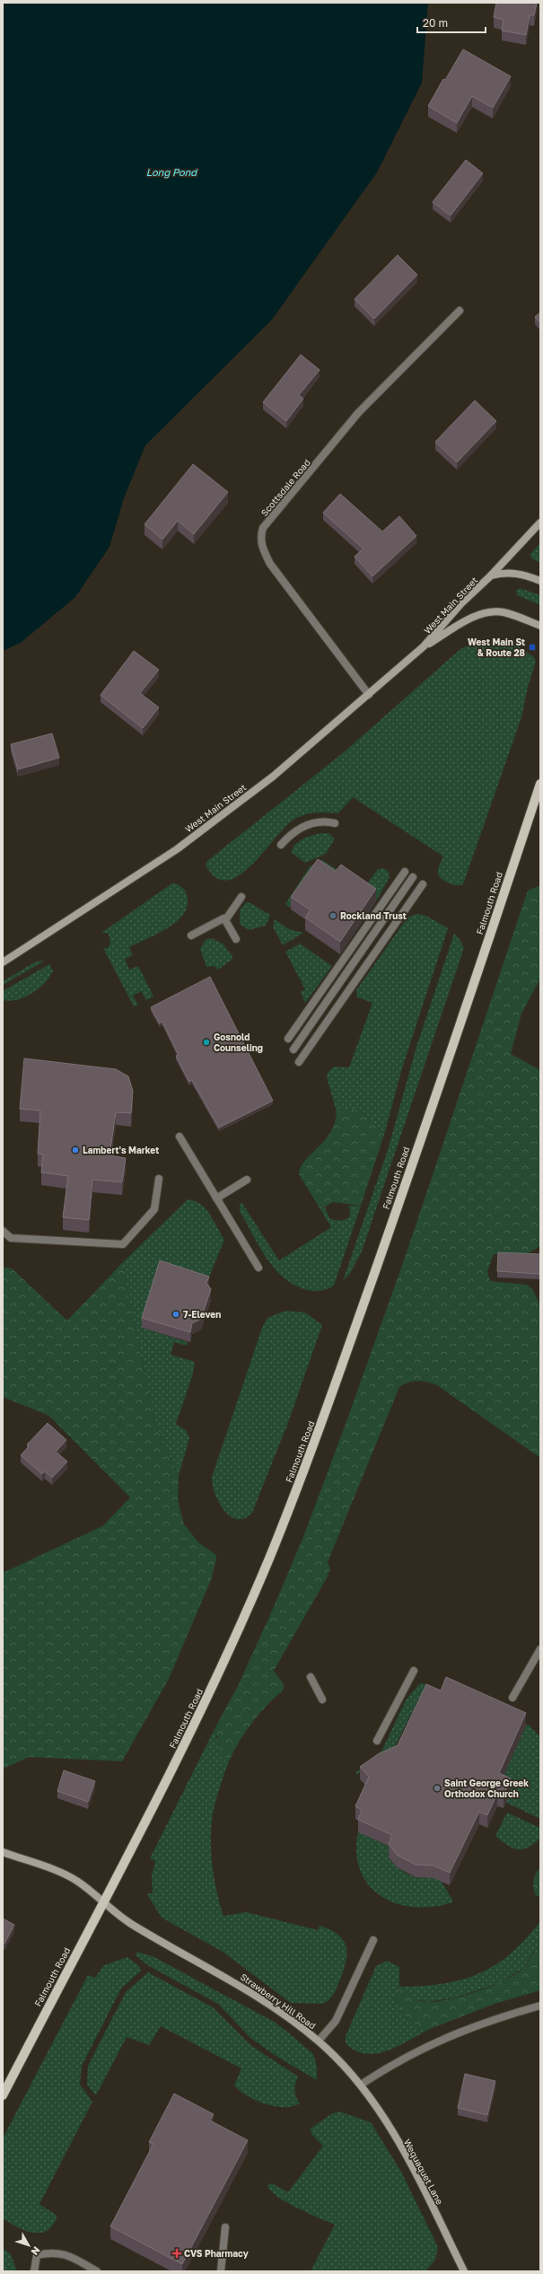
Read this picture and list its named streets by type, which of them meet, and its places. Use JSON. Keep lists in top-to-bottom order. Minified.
{"streets":{"main road":["West Main Street","Falmouth Road","Strawberry Hill Road","Wequaquet Lane"],"street":["Scottsdale Road"]},"crossings":[["Scottsdale Road","West Main Street"],["Falmouth Road","Strawberry Hill Road"],["Strawberry Hill Road","Wequaquet Lane"]],"water":["Long Pond"],"places":{"transit":["West Main St & Route 28"],"other":["Rockland Trust","Gosnold Counseling","Lambert's Market","7-Eleven","Saint George Greek Orthodox Church"],"health":["CVS Pharmacy"]},"scale_bar":"20 m","north":"bottom right"}
